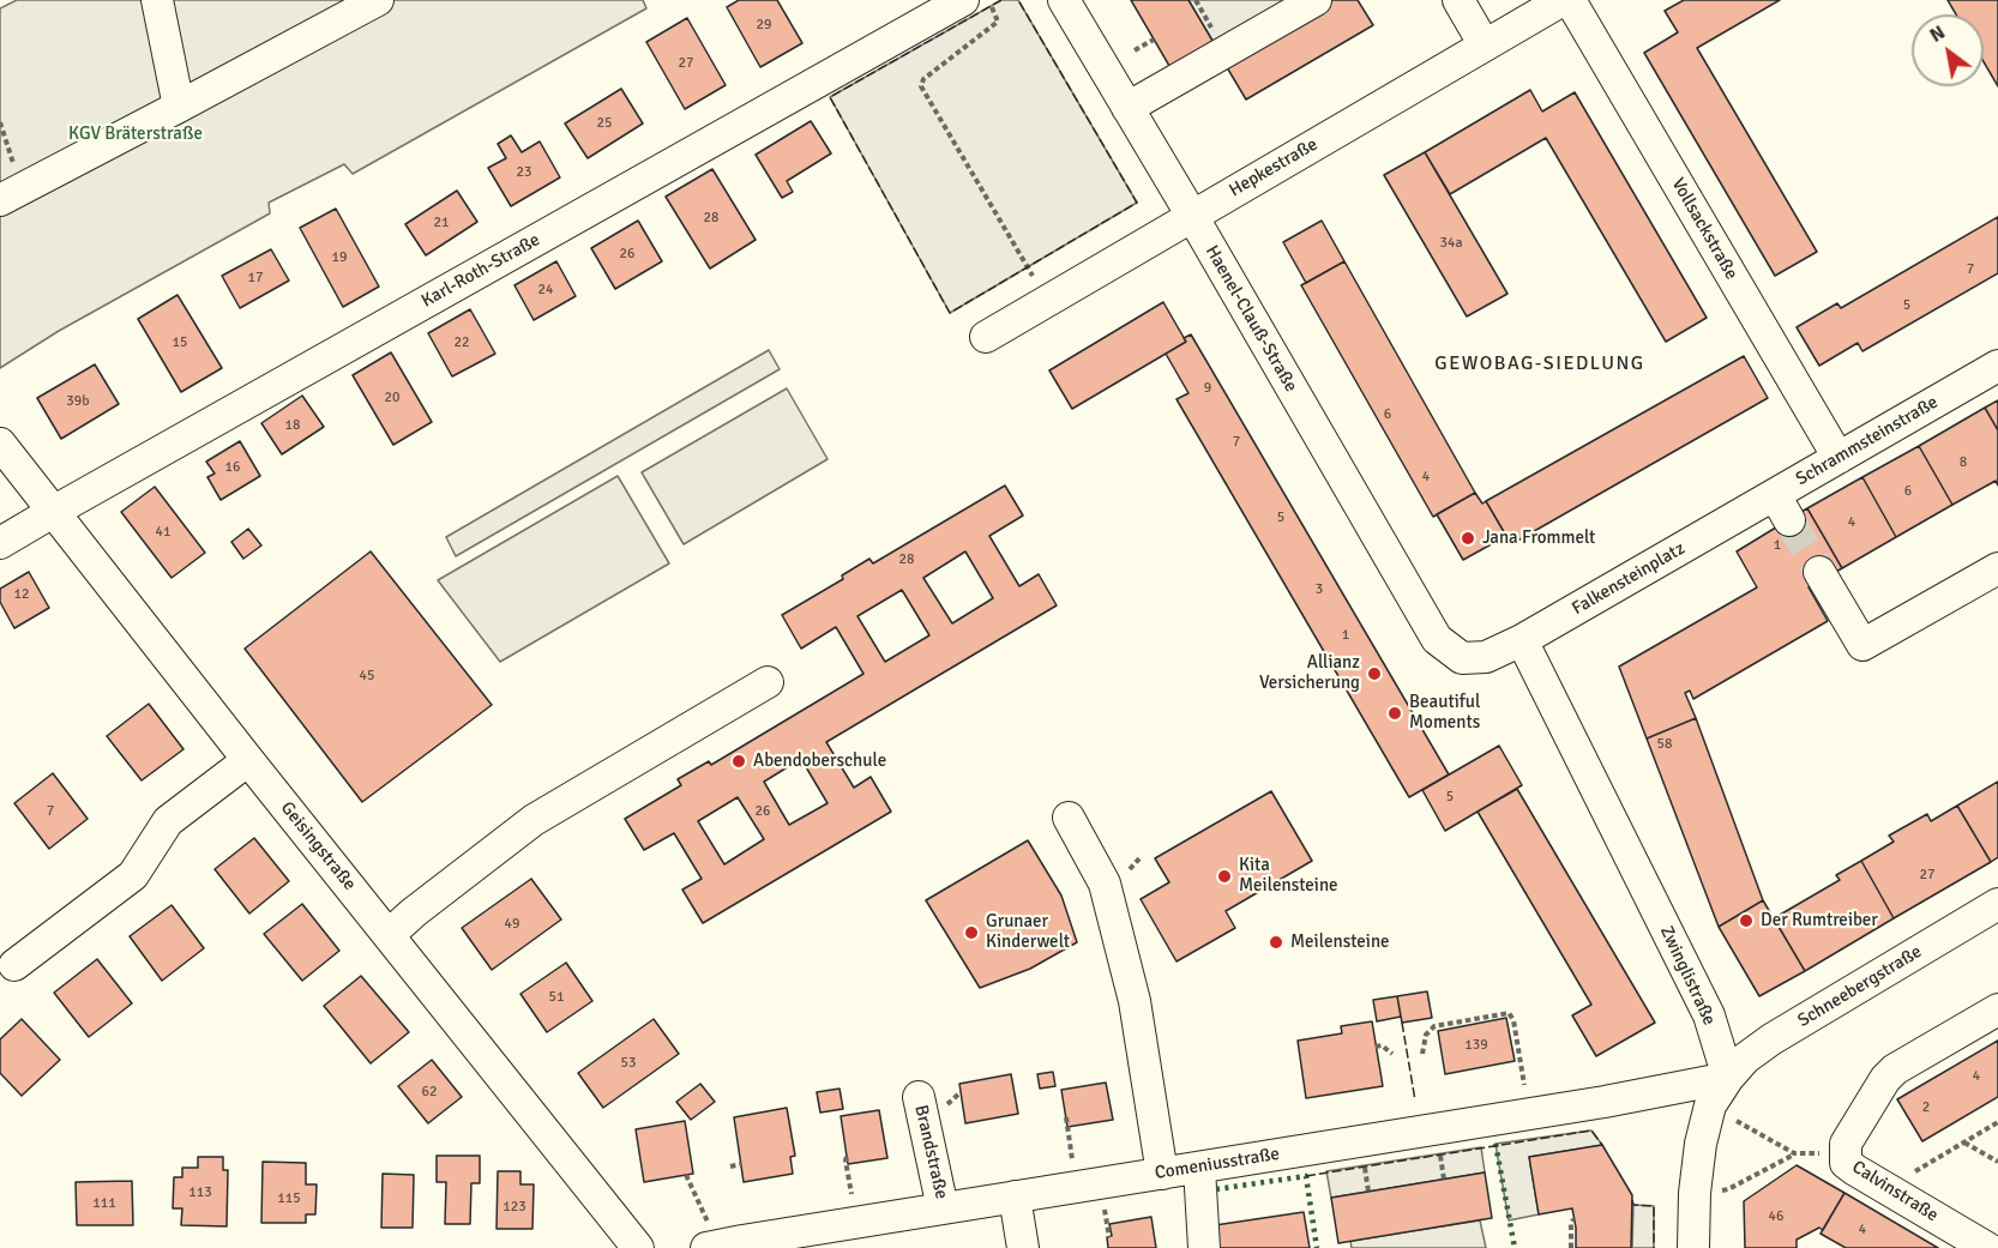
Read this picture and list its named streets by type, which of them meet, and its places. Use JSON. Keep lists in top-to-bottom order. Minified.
{"streets":{"street":["Hepkestraße","Vollsackstraße","Karl-Roth-Straße","Haenel-Clauß-Straße","Schrammsteinstraße","Falkensteinplatz","Geisingstraße","Zwinglistraße","Schneebergstraße","Brandstraße","Comeniusstraße","Calvinstraße"]},"crossings":[["Hepkestraße","Haenel-Clauß-Straße"],["Vollsackstraße","Schrammsteinstraße"],["Karl-Roth-Straße","Geisingstraße"],["Haenel-Clauß-Straße","Falkensteinplatz"],["Schrammsteinstraße","Falkensteinplatz"],["Falkensteinplatz","Zwinglistraße"],["Zwinglistraße","Schneebergstraße"],["Zwinglistraße","Comeniusstraße"],["Schneebergstraße","Comeniusstraße"],["Brandstraße","Comeniusstraße"]],"districts":["GEWOBAG-SIEDLUNG"],"parks":["KGV Bräterstraße"],"places":["Jana Frommelt","Allianz Versicherung","Beautiful Moments","Abendoberschule","Kita Meilensteine","Der Rumtreiber","Grunaer Kinderwelt","Meilensteine"],"house_numbers":["29","27","25","23","28","21","34a","26","19","7","17","24","5","15","22","9","20","39b","6","18","7","8","16","4","6","5","4","41","1","28","3","12","1","45","58","5","7","26","27","49","51","139","53","4","62","2","113","115","111","123","46","4"],"north":"top left"}
